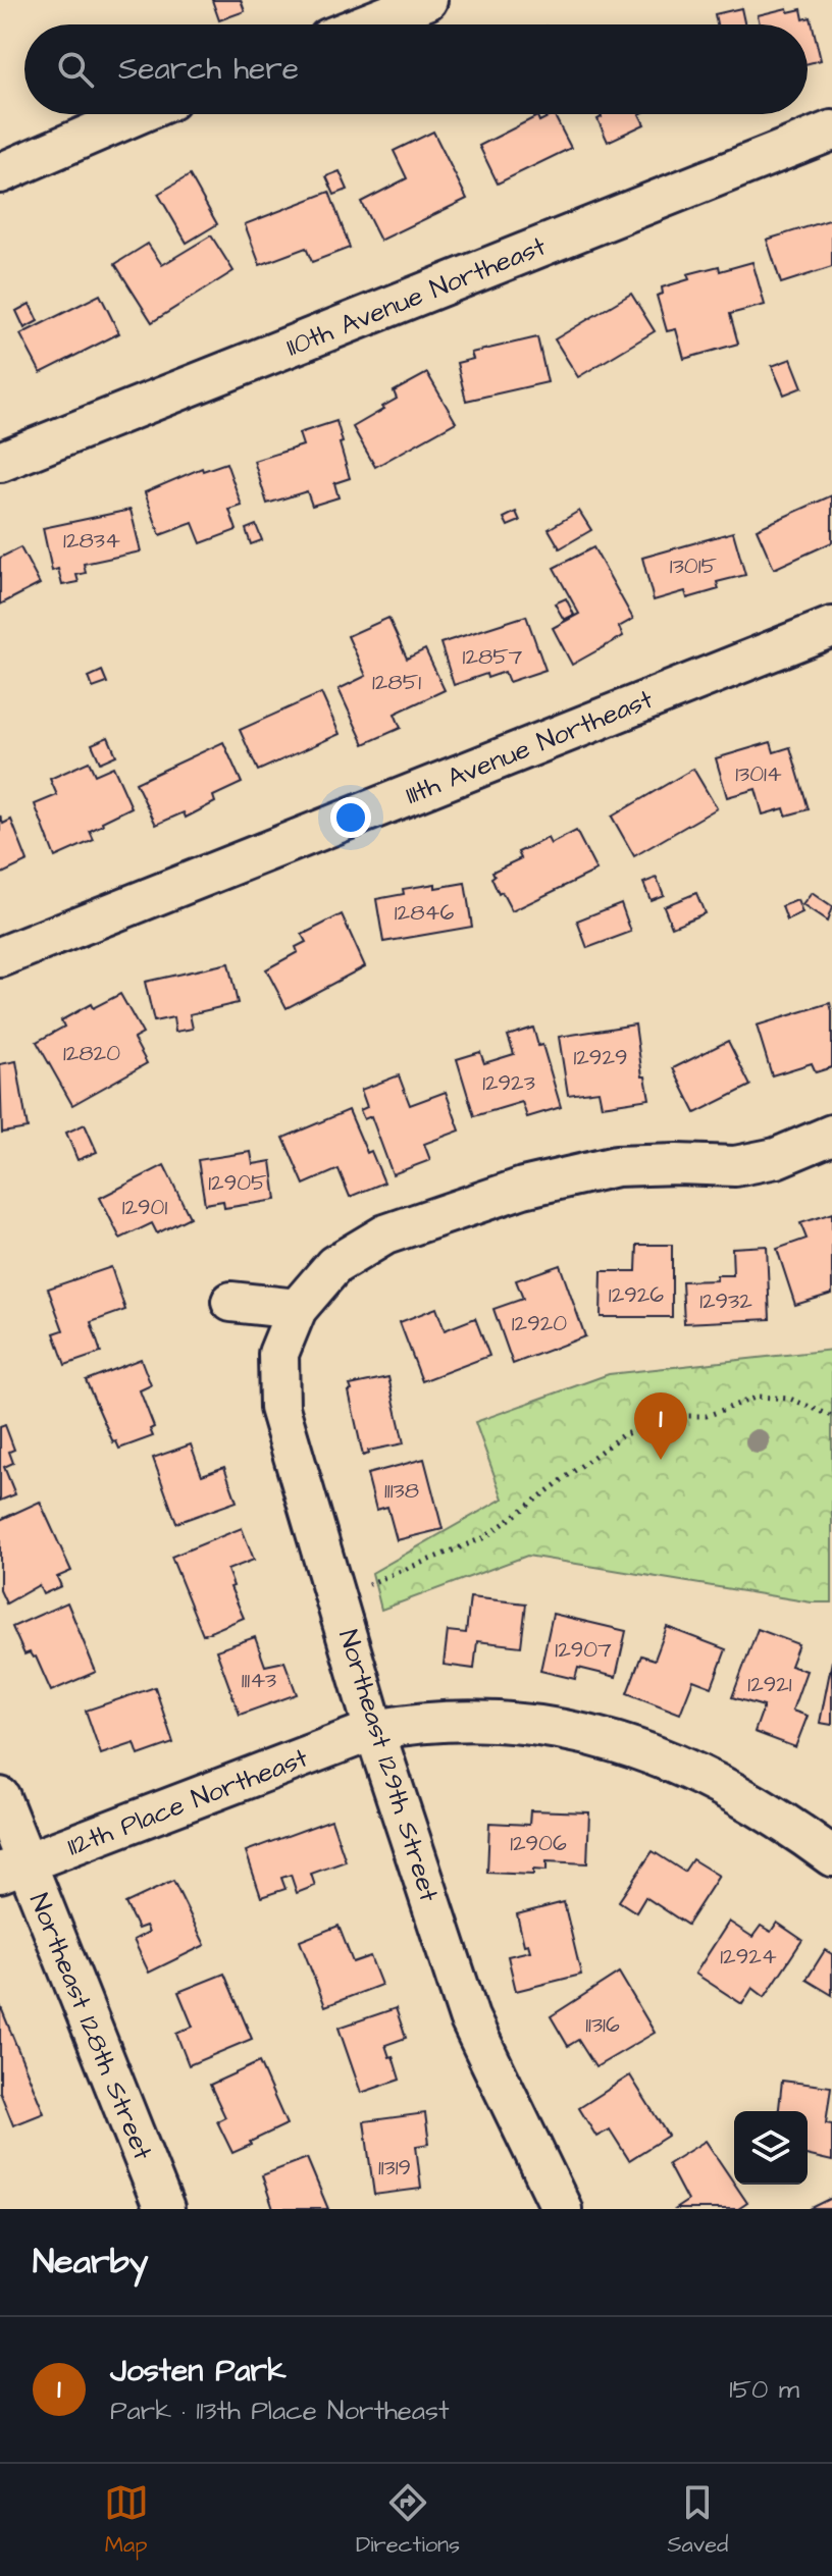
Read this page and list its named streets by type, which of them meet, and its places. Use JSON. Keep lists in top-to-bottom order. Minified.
{"streets":{"street":["110th Avenue Northeast","111th Avenue Northeast","Northeast 129th Street","112th Place Northeast","Northeast 128th Street"]},"crossings":[["Northeast 129th Street","112th Place Northeast"],["112th Place Northeast","Northeast 128th Street"]],"house_numbers":["12834","13015","12857","12851","13014","12846","12820","12929","12923","12905","12901","12926","12932","12920","11138","12907","11143","12921","12906","12924","11316","11319"],"page":{"search":"Search here","pins":"1","heading":"Nearby","list":[{"mark":"1","name":"Josten Park","note":"Park · 113th Place Northeast","value":"150 m"}],"nav":["Map","Directions","Saved"]}}
